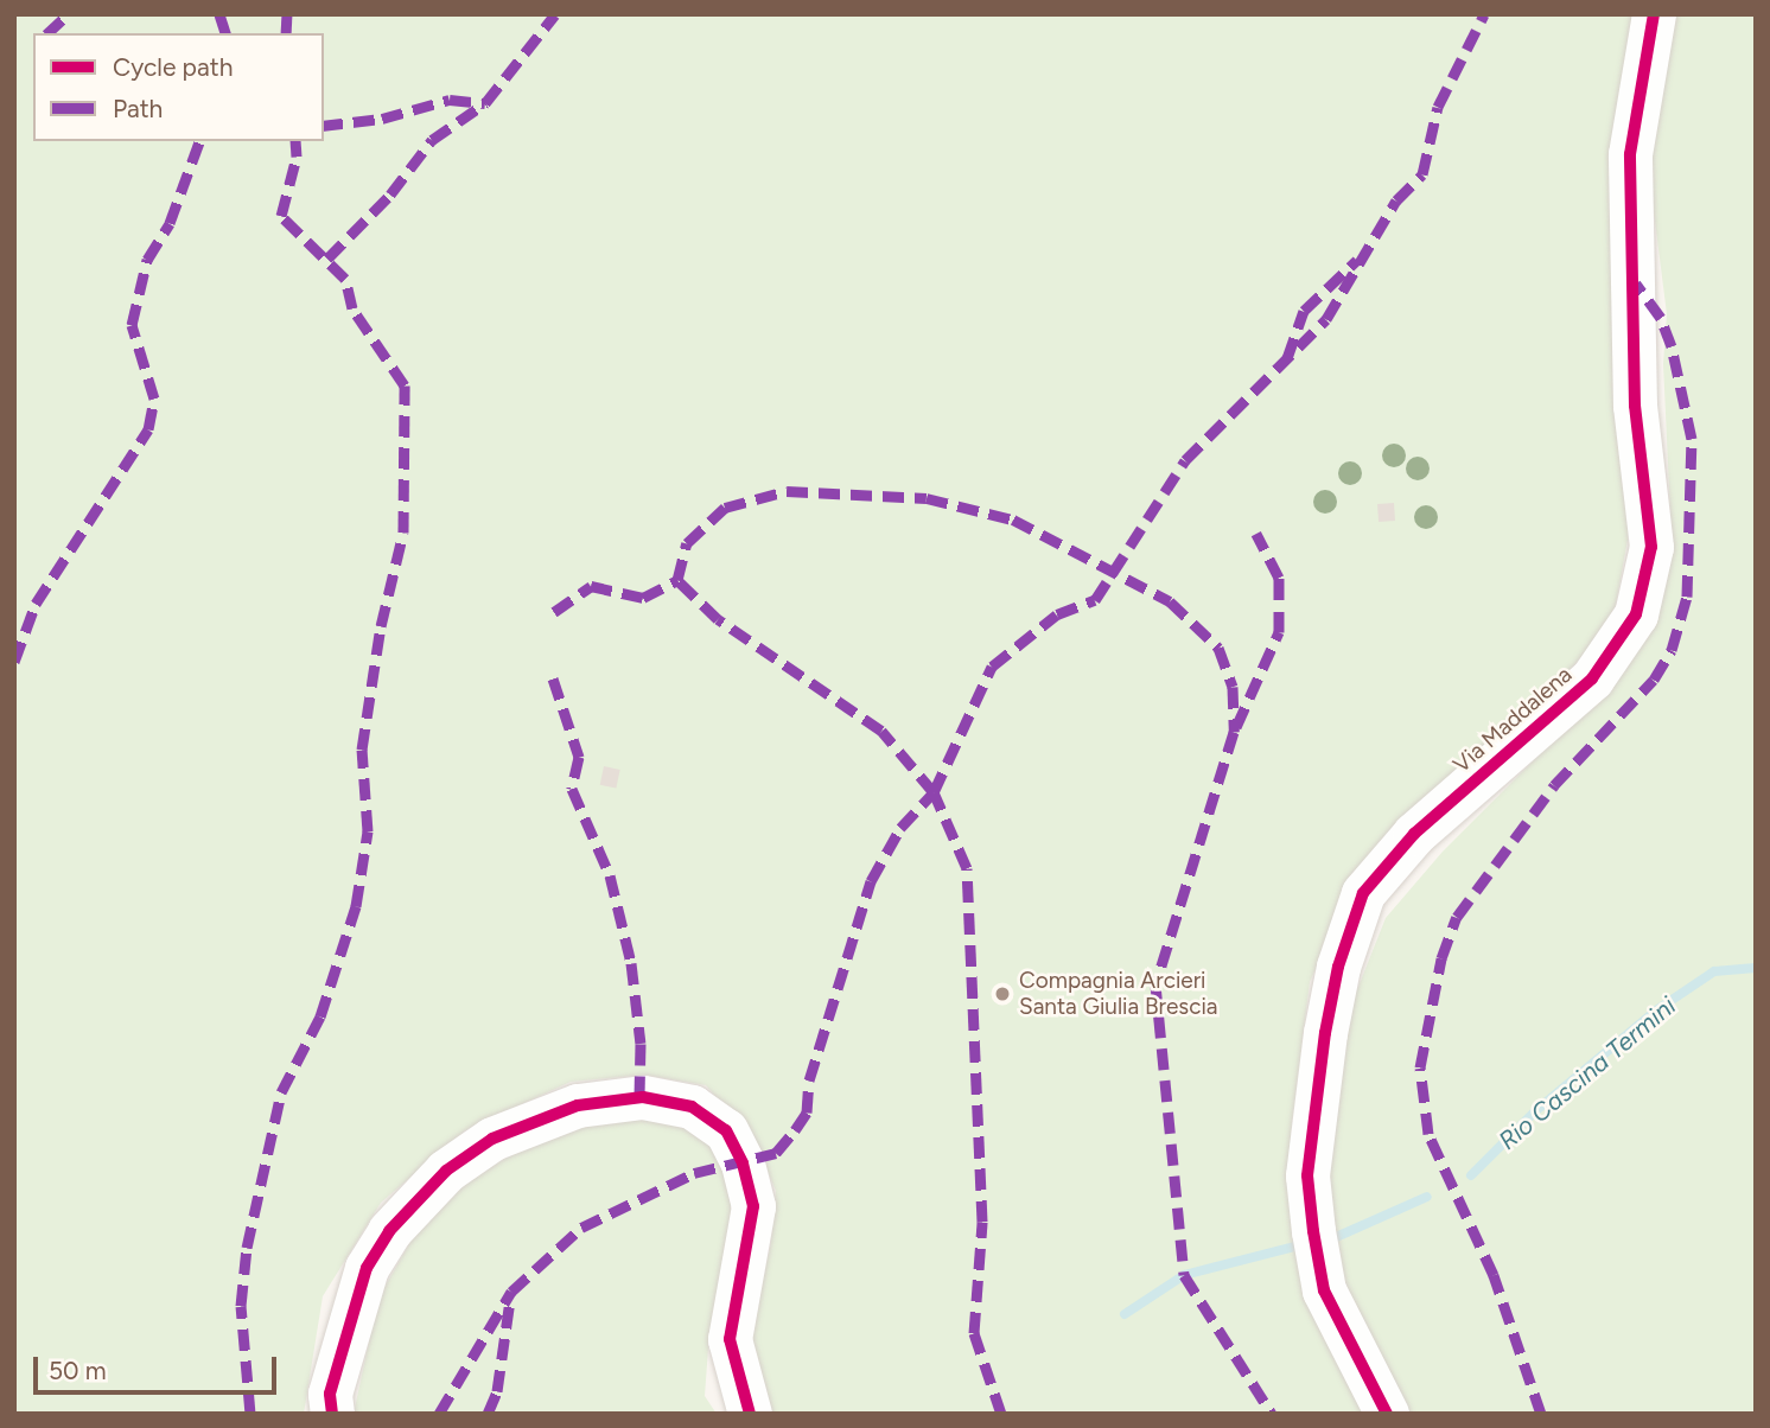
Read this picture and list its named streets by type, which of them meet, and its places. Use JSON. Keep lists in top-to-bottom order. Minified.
{"streets":{"street":["Via Maddalena"]},"water":["Rio Cascina Termini"],"places":["Compagnia Arcieri Santa Giulia Brescia"],"legend":["Cycle path","Path"],"scale_bar":"50 m"}
